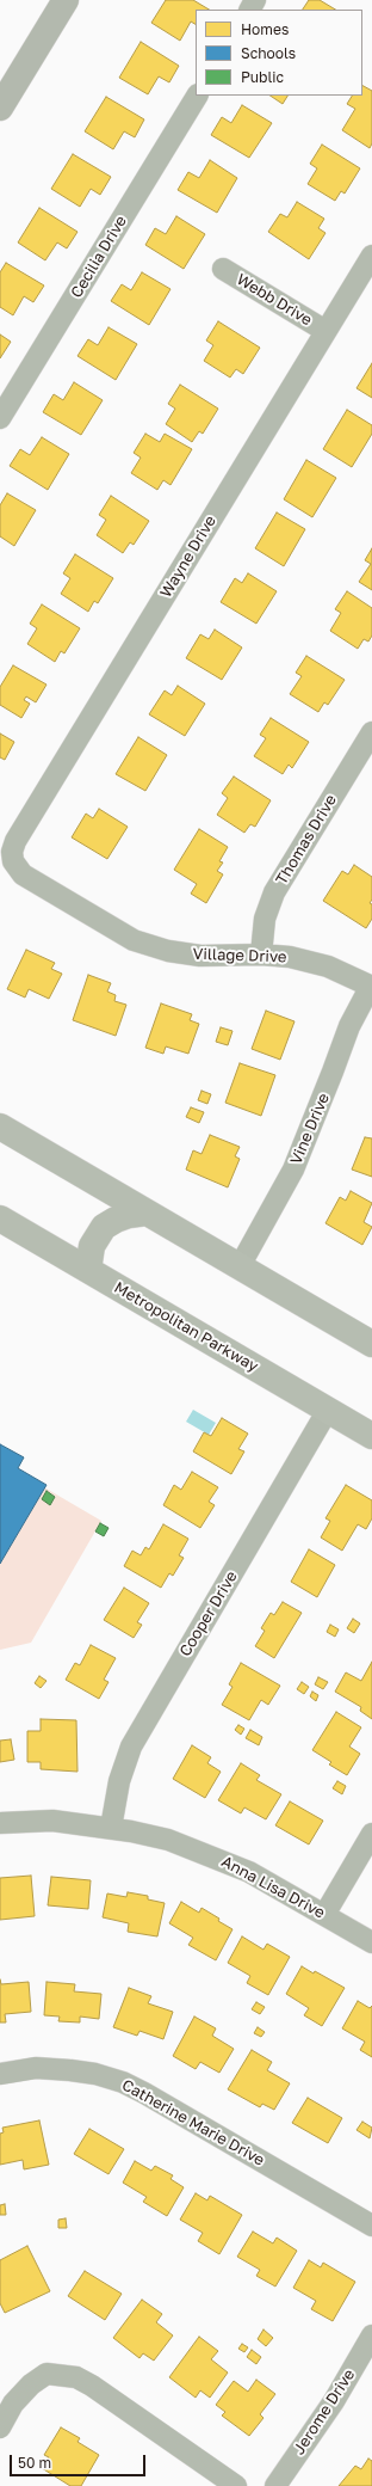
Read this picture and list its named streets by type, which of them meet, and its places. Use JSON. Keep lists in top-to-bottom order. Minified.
{"streets":{"main road":["Metropolitan Parkway"],"street":["Cecilia Drive","Webb Drive","Wayne Drive","Thomas Drive","Village Drive","Vine Drive","Cooper Drive","Anna Lisa Drive","Catherine Marie Drive","Jerome Drive"]},"crossings":[["Webb Drive","Wayne Drive"],["Wayne Drive","Village Drive"],["Thomas Drive","Village Drive"],["Village Drive","Vine Drive"],["Metropolitan Parkway","Cooper Drive"],["Cooper Drive","Anna Lisa Drive"]],"legend":["Homes","Schools","Public"],"scale_bar":"50 m"}
